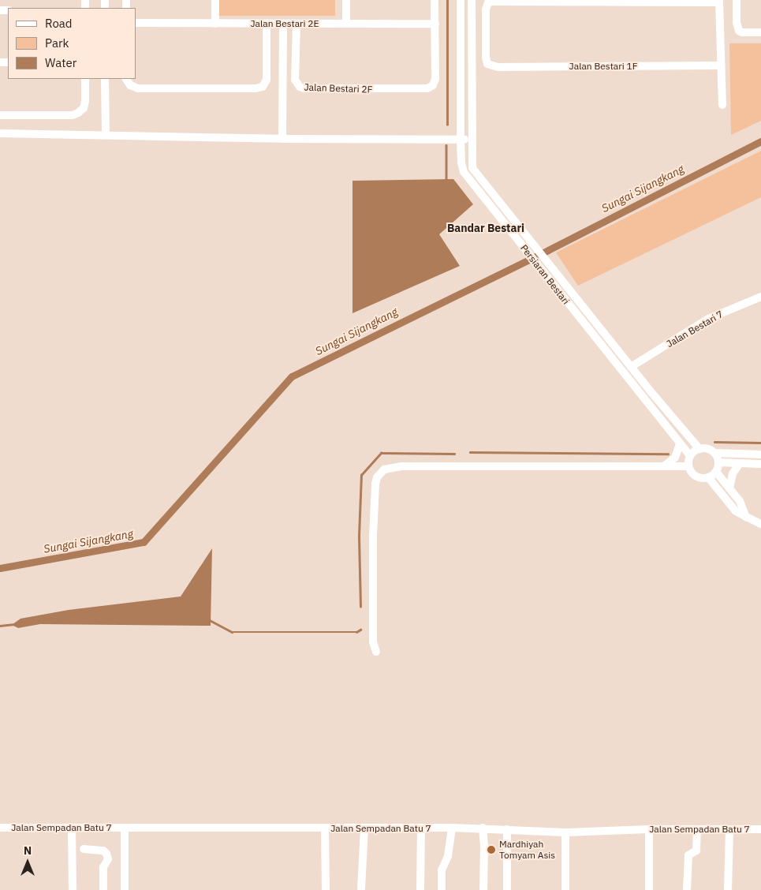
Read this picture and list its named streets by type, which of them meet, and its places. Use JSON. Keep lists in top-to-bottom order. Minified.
{"streets":{"street":["Jalan Bestari 2E","Jalan Bestari 1F","Jalan Bestari 2F","Persiaran Bestari","Jalan Bestari 7","Jalan Sempadan Batu 7"]},"crossings":[["Jalan Bestari 2E","Jalan Bestari 2F"],["Persiaran Bestari","Jalan Bestari 7"]],"districts":["Bandar Bestari"],"water":["Sungai Sijangkang"],"places":["Mardhiyah Tomyam Asis"],"legend":["Road","Park","Water"],"north":"top"}
